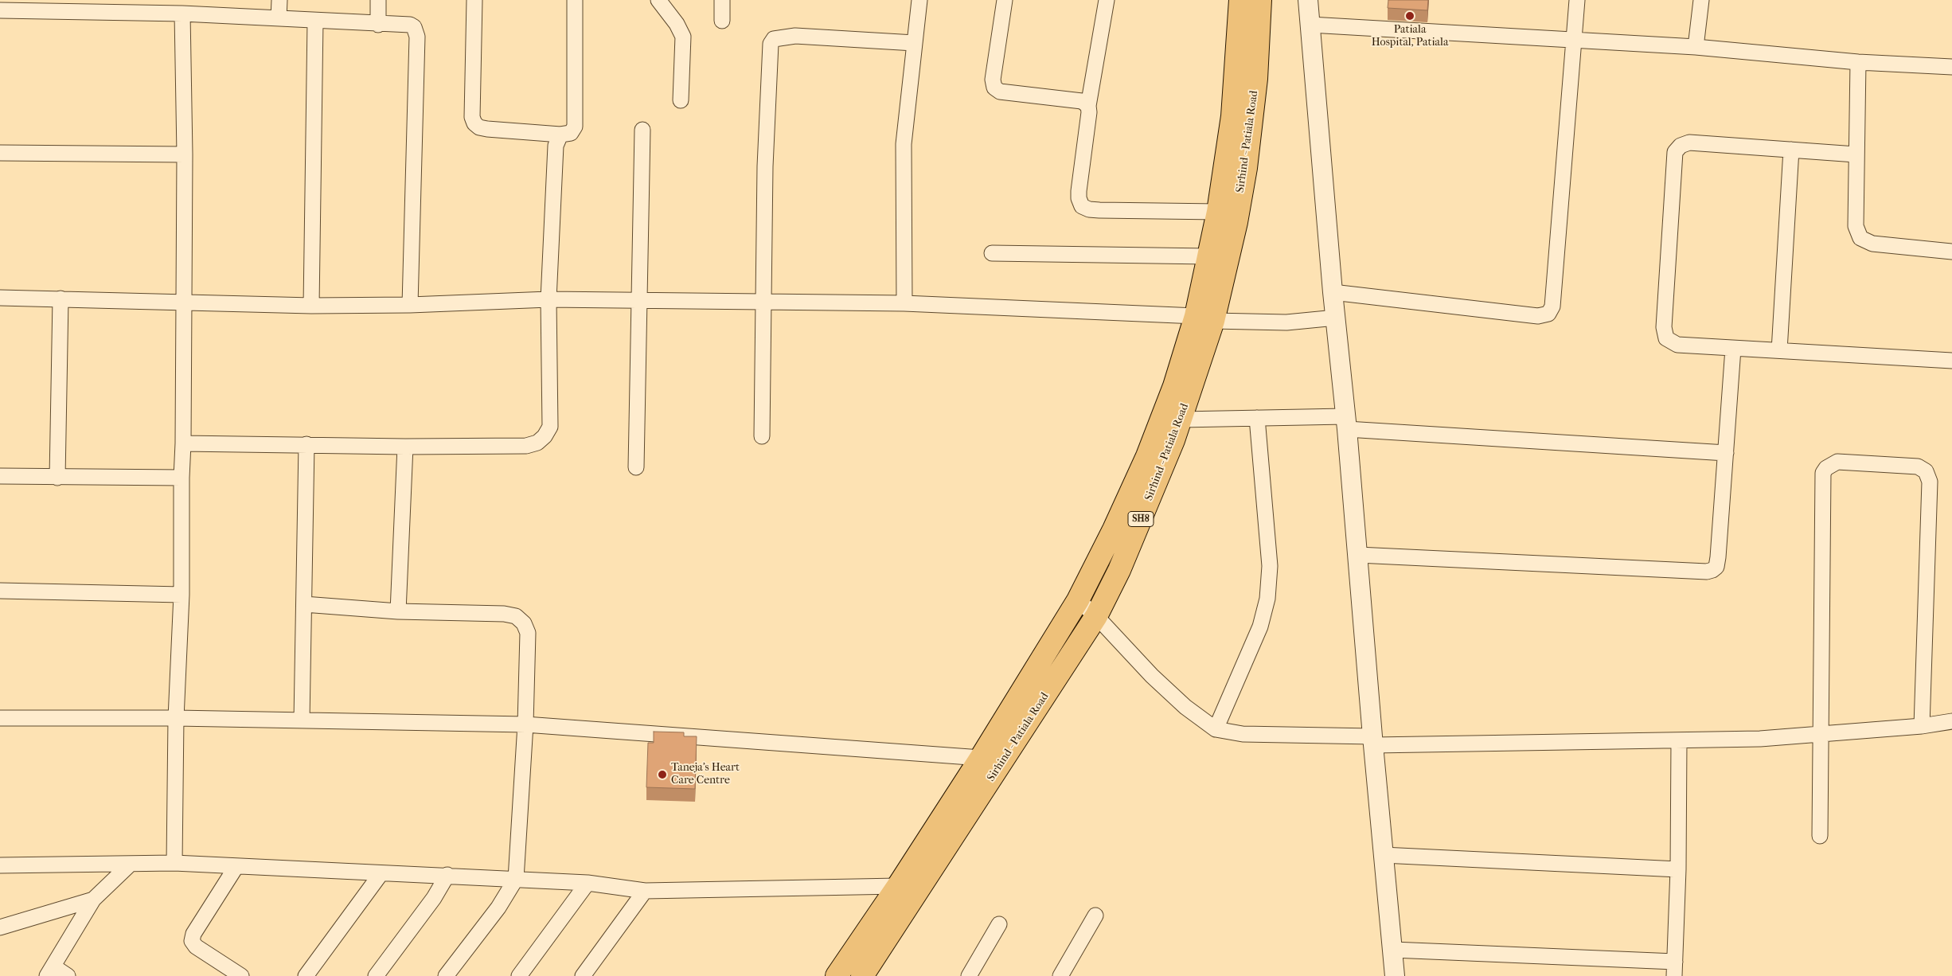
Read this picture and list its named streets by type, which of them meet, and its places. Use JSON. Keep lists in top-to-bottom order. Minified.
{"streets":{"main road":["Sirhind - Patiala Road","SH8"]},"places":["Patiala Hospital, Patiala","Taneja's Heart Care Centre"]}
